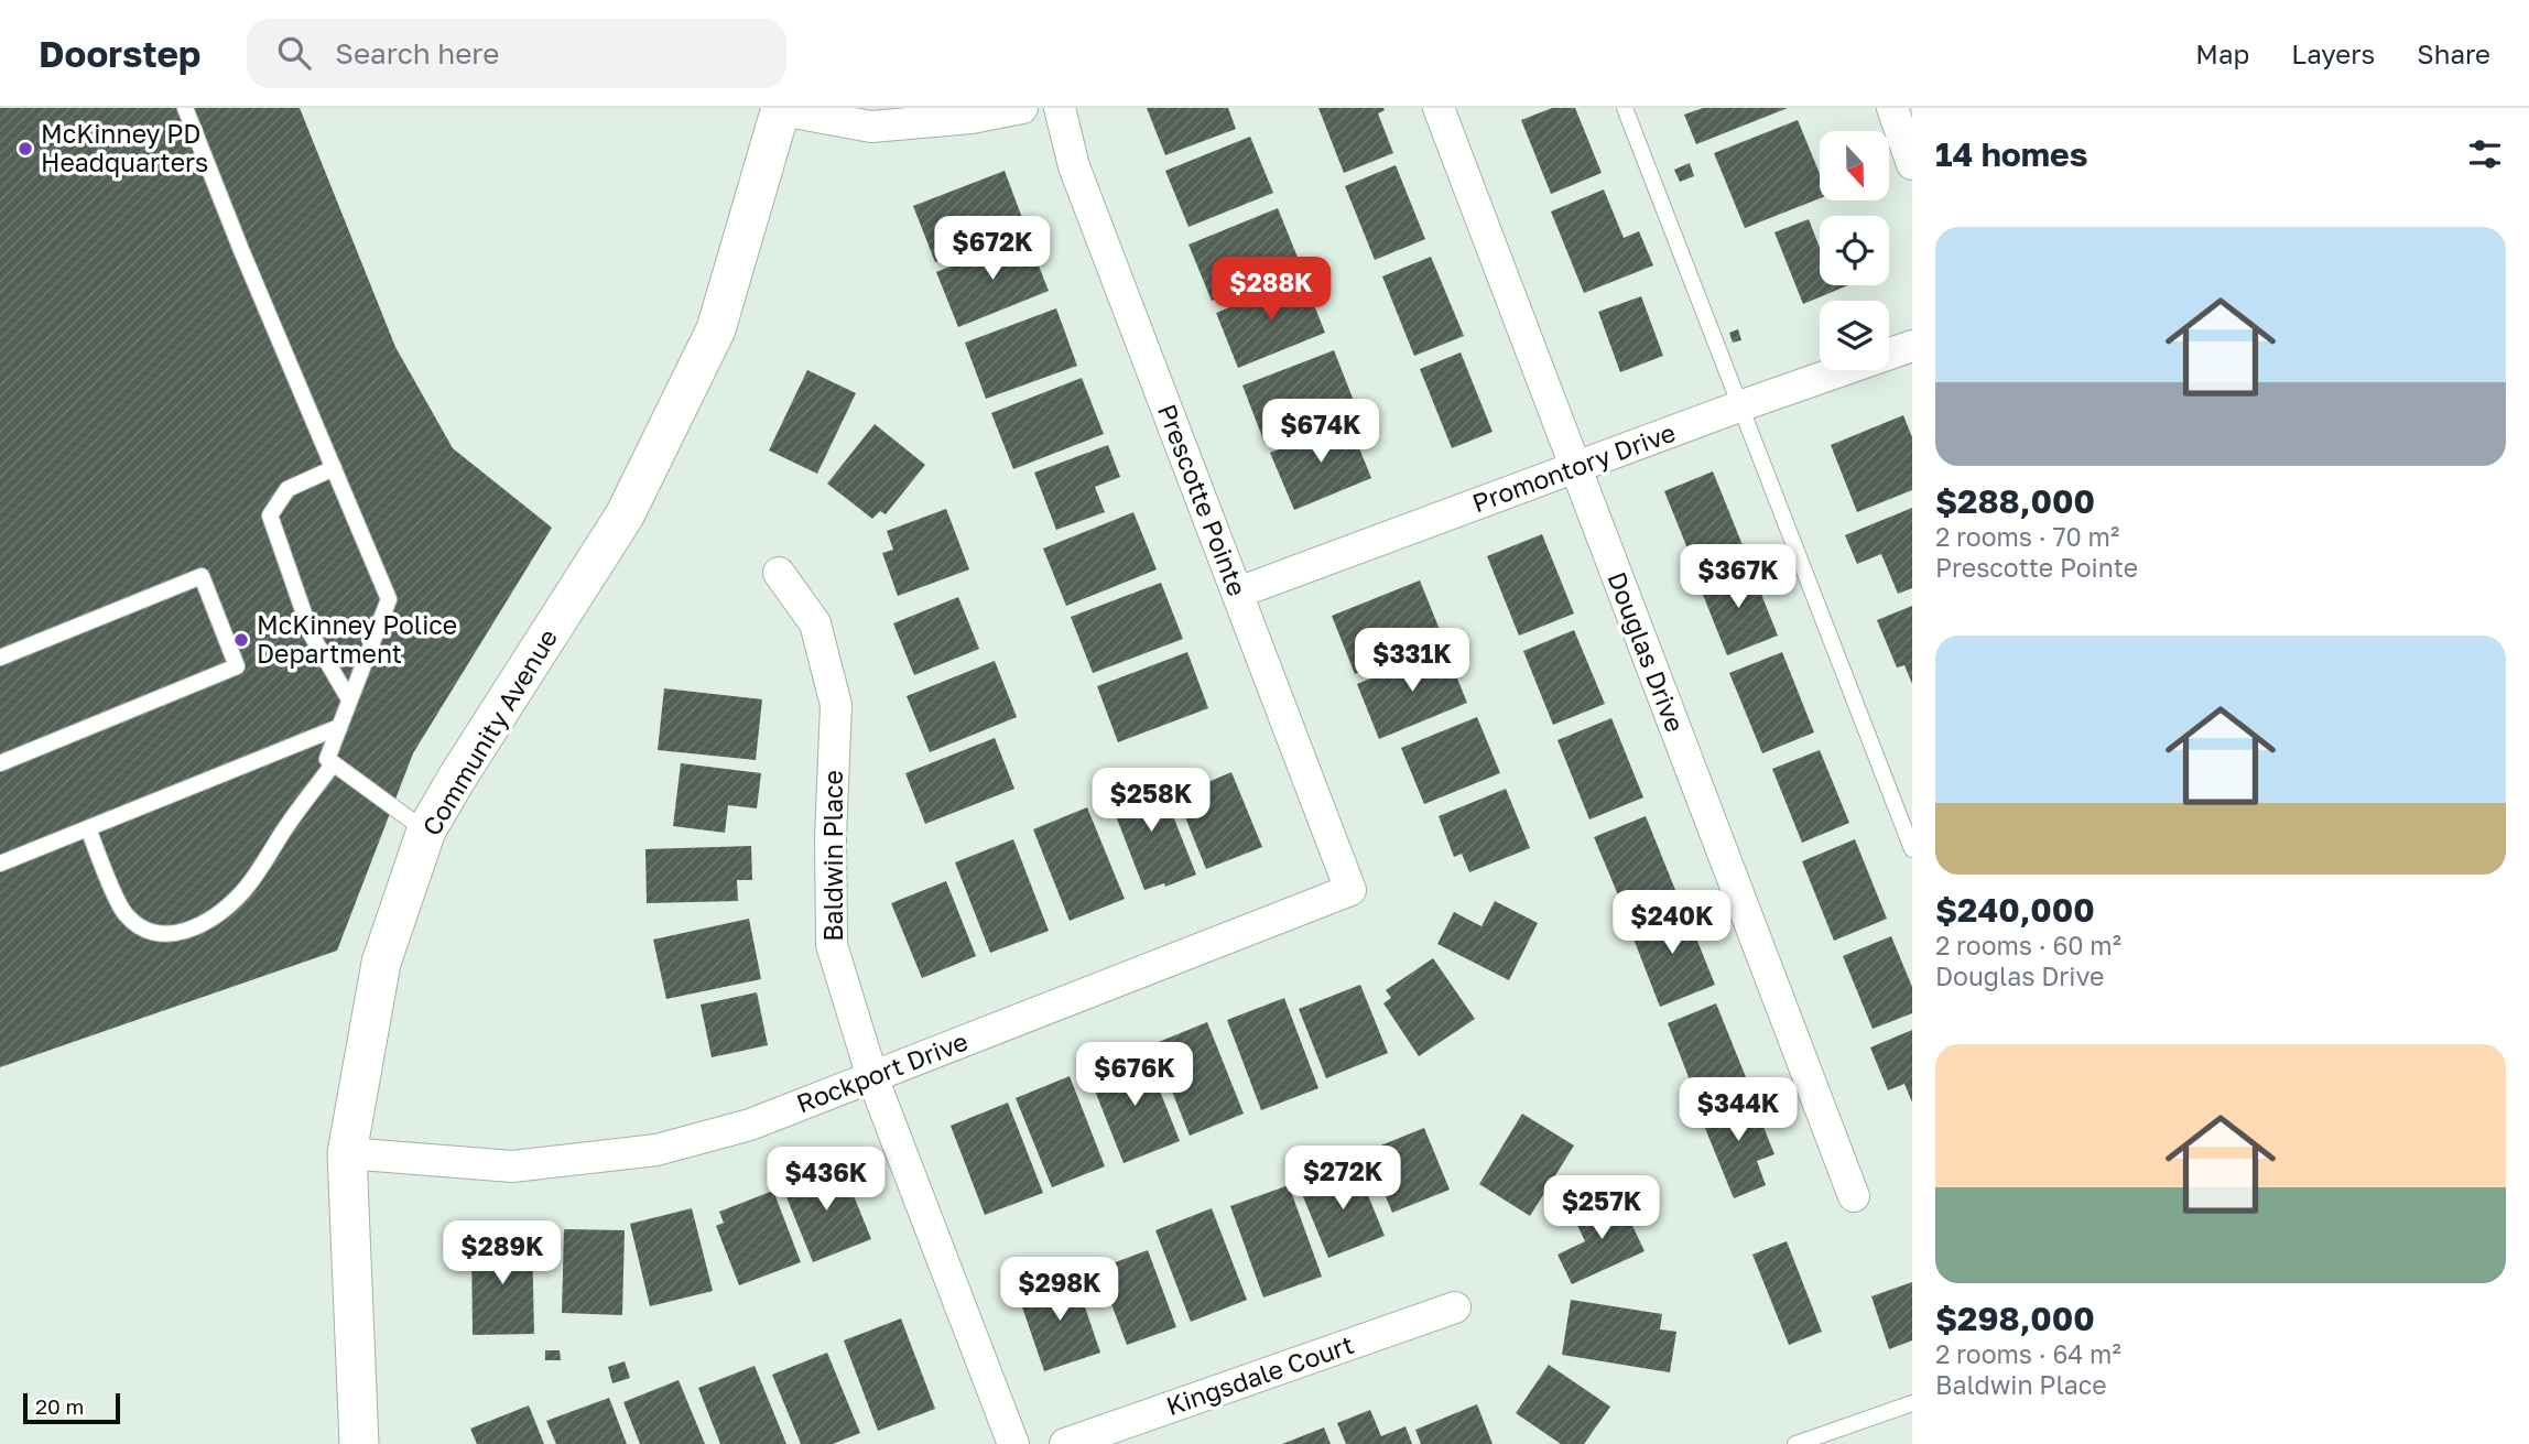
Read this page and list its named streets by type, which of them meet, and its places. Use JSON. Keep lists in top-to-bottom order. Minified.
{"streets":{"street":["Promontory Drive","Prescotte Pointe","Douglas Drive","Community Avenue","Baldwin Place","Rockport Drive","Kingsdale Court"]},"crossings":[["Promontory Drive","Prescotte Pointe"],["Promontory Drive","Douglas Drive"],["Prescotte Pointe","Rockport Drive"],["Community Avenue","Rockport Drive"],["Baldwin Place","Rockport Drive"]],"places":["McKinney PD Headquarters","McKinney Police Department"],"scale_bar":"20 m","north":"bottom","page":{"header":"Doorstep","search":"Search here","nav":["Map","Layers","Share"],"heading":"14 homes","list":[{"name":"$288,000","note":"2 rooms · 70 m² · Prescotte Pointe"},{"name":"$240,000","note":"2 rooms · 60 m² · Douglas Drive"},{"name":"$298,000","note":"2 rooms · 64 m² · Baldwin Place"}],"price":["$672K","$288K","$674K","$367K","$331K","$258K","$240K","$676K","$344K","$272K","$436K","$257K","$289K","$298K"],"scale":"20 m"}}
